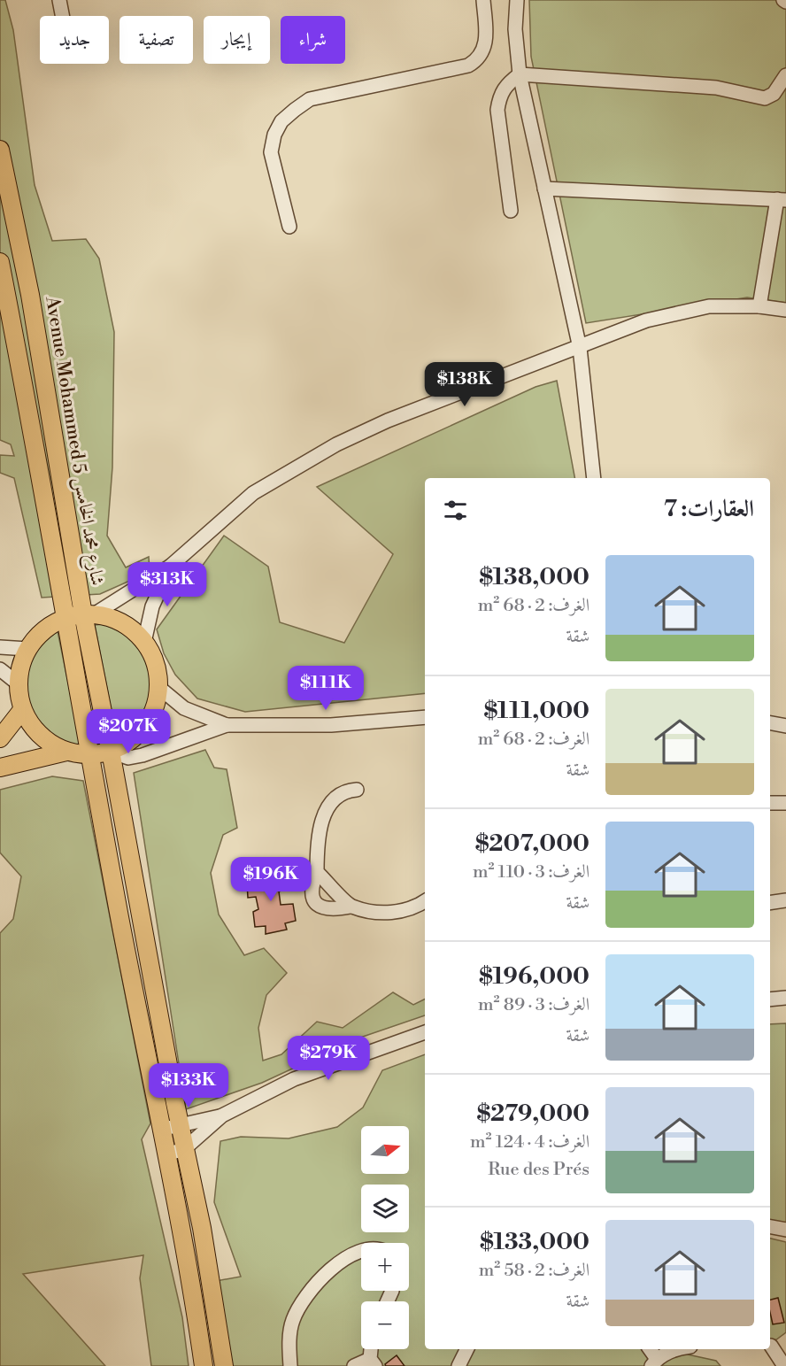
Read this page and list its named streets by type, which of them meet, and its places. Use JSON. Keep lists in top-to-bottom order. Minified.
{"streets":{"main road":["Avenue Mohammed 5 شارع محمد الخامس"]},"north":"right","page":{"chip":["شراء","إيجار","تصفية","جديد"],"price":["$138K","$313K","$111K","$207K","$196K","$279K","$133K"],"heading":"العقارات: 7","list":[{"name":"$138,000","note":"الغرف: 2 · 68 m² · شقة"},{"name":"$111,000","note":"الغرف: 2 · 68 m² · شقة"},{"name":"$207,000","note":"الغرف: 3 · 110 m² · شقة"},{"name":"$196,000","note":"الغرف: 3 · 89 m² · شقة"},{"name":"$279,000","note":"الغرف: 4 · 124 m² · Rue des Prés"},{"name":"$133,000","note":"الغرف: 2 · 58 m² · شقة"}],"map_buttons":["+","−"]}}
